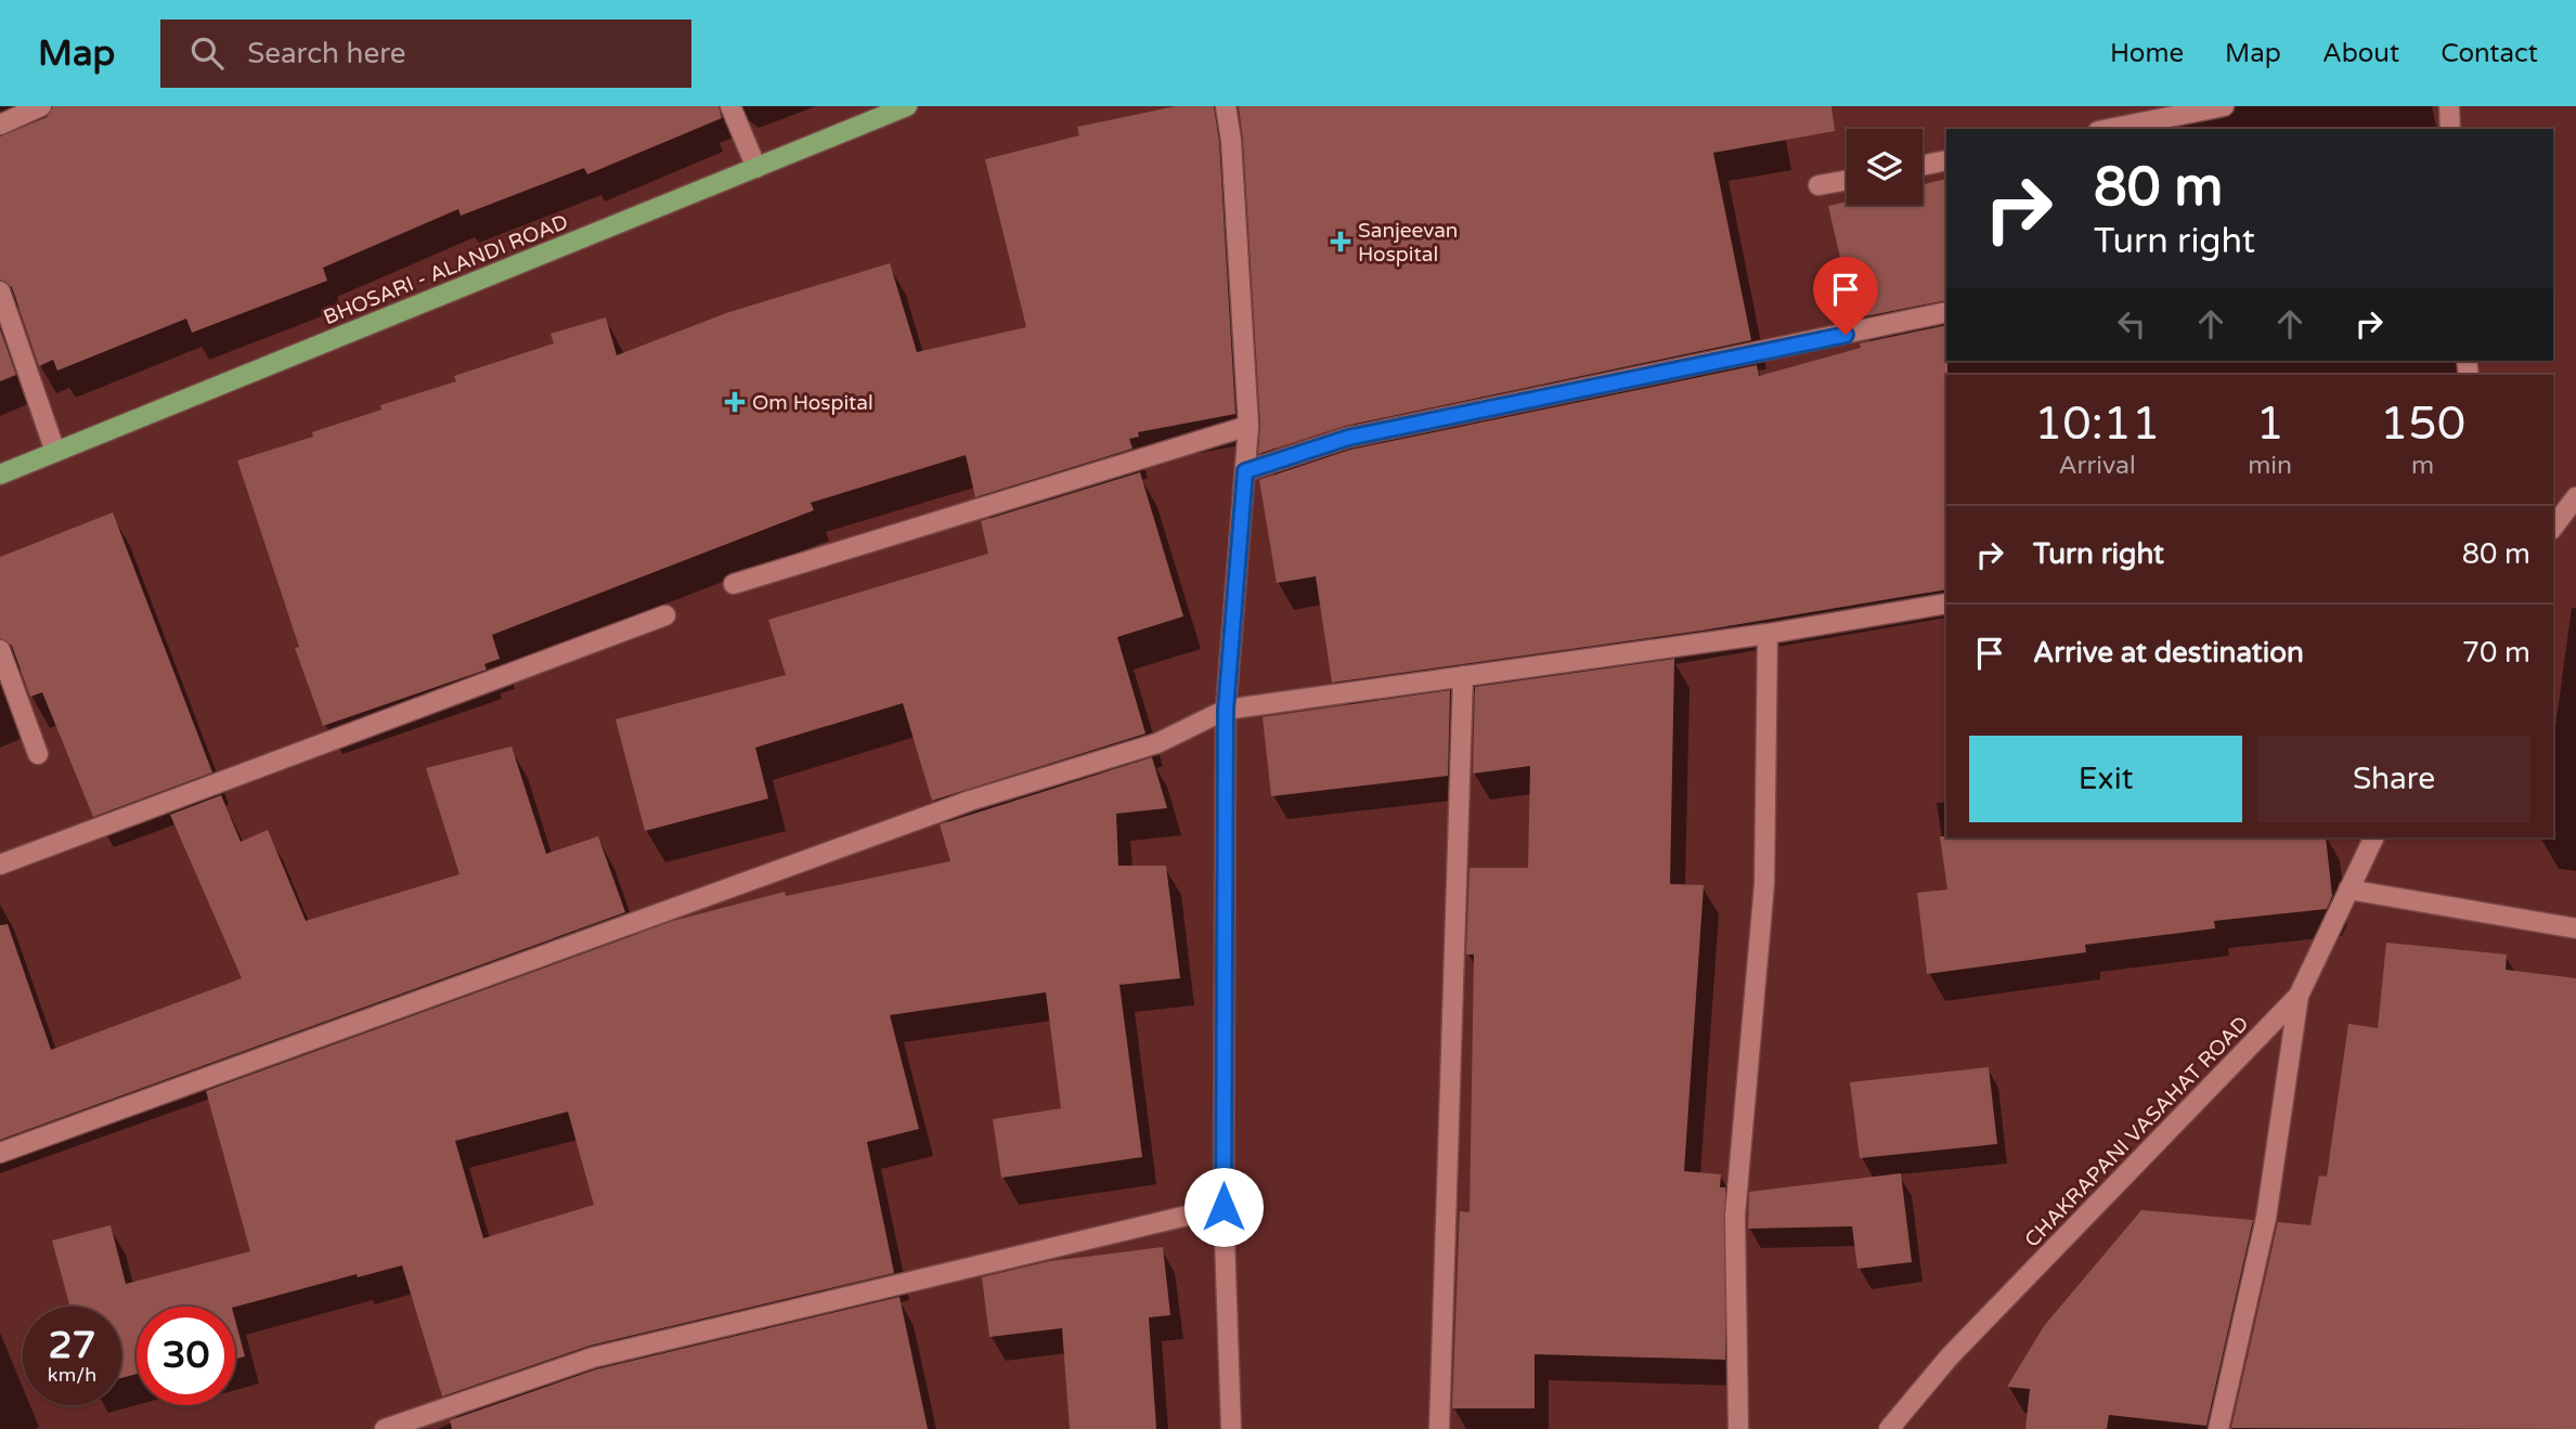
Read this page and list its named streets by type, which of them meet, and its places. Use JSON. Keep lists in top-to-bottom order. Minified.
{"streets":{"main road":["BHOSARI - ALANDI ROAD"],"street":["CHAKRAPANI VASAHAT ROAD"]},"places":{"health":["Sanjeevan Hospital","Om Hospital"]},"page":{"header":"Map","search":"Search here","nav":["Home","Map","About","Contact"],"turn":["80 m","Turn right"],"eta":["10:11","Arrival","1","min","150","m"],"list":[{"name":"Turn right","value":"80 m"},{"name":"Arrive at destination","value":"70 m"}],"buttons":["Exit","Share"],"speed":"27 km/h","limit":"30"}}
